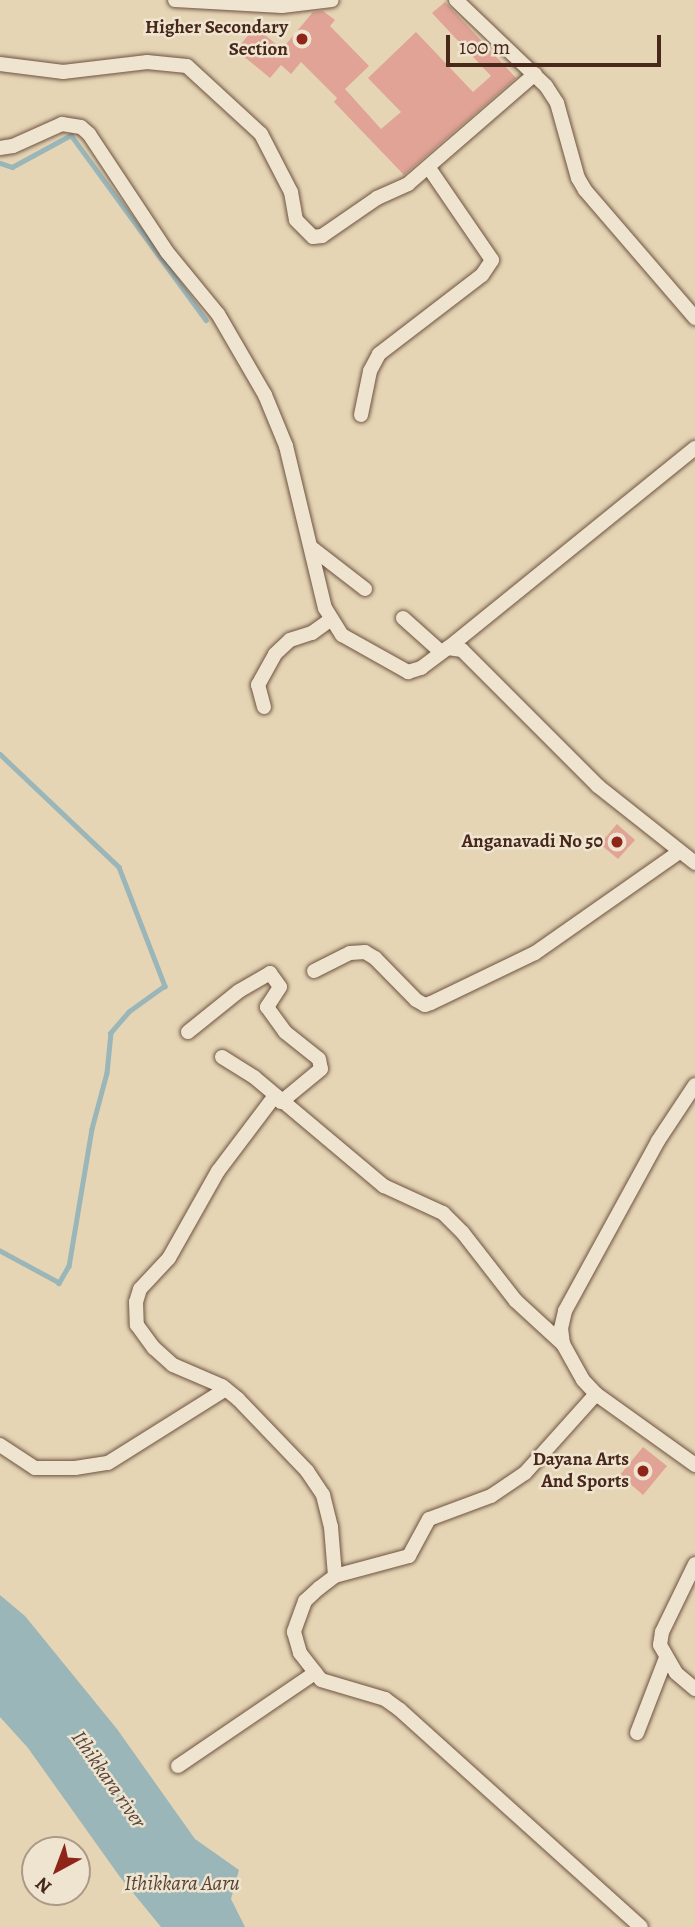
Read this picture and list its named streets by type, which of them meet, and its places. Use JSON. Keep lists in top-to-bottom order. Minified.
{"water":["Ithikkara river","Ithikkara Aaru"],"places":["Higher Secondary Section","Anganavadi No 50","Dayana Arts And Sports"],"scale_bar":"100 m","north":"bottom left"}
